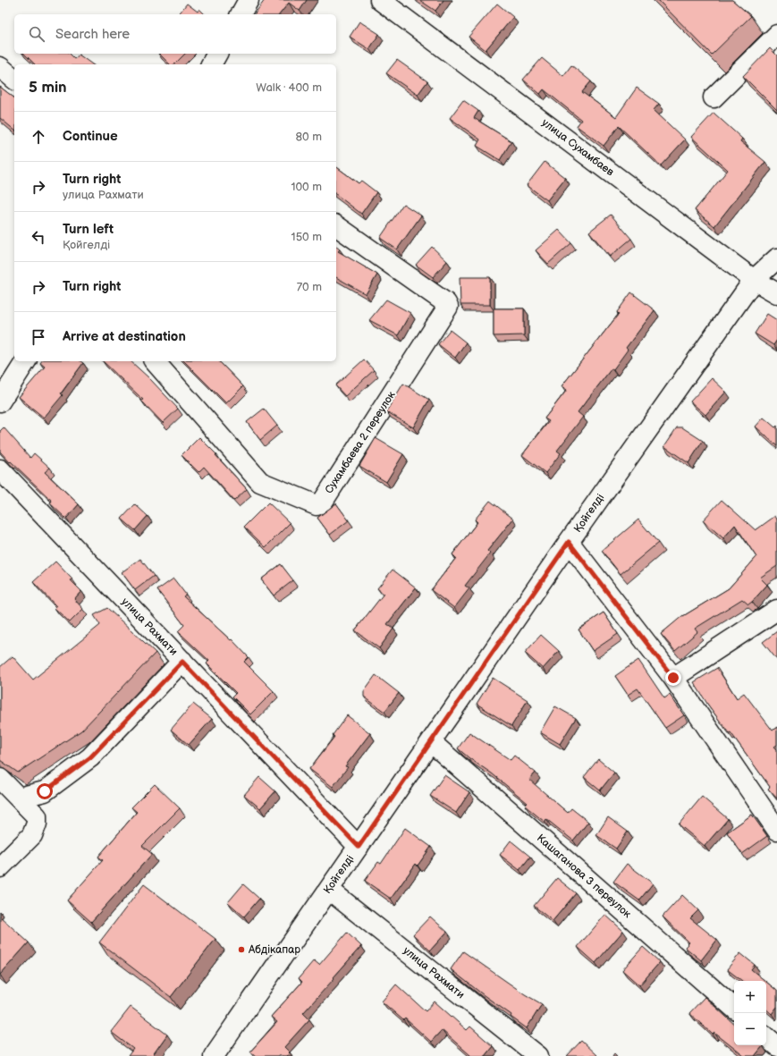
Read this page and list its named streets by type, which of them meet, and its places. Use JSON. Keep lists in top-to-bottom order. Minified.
{"streets":{"street":["улица Сухамбаев","Сухамбаева 2 переулок","Қойгелді","улица Рахмати","Кашаганова 3 переулок"]},"crossings":[["улица Сухамбаев","Қойгелді"],["Қойгелді","улица Рахмати"],["Қойгелді","Кашаганова 3 переулок"]],"places":["Абдiкапар"],"page":{"search":"Search here","heading":["5 min","Walk · 400 m"],"list":[["Continue","80 m"],["Turn right","улица Рахмати","100 m"],["Turn left","Қойгелді","150 m"],["Turn right","70 m"],"Arrive at destination"],"map_buttons":["+","−"]}}
